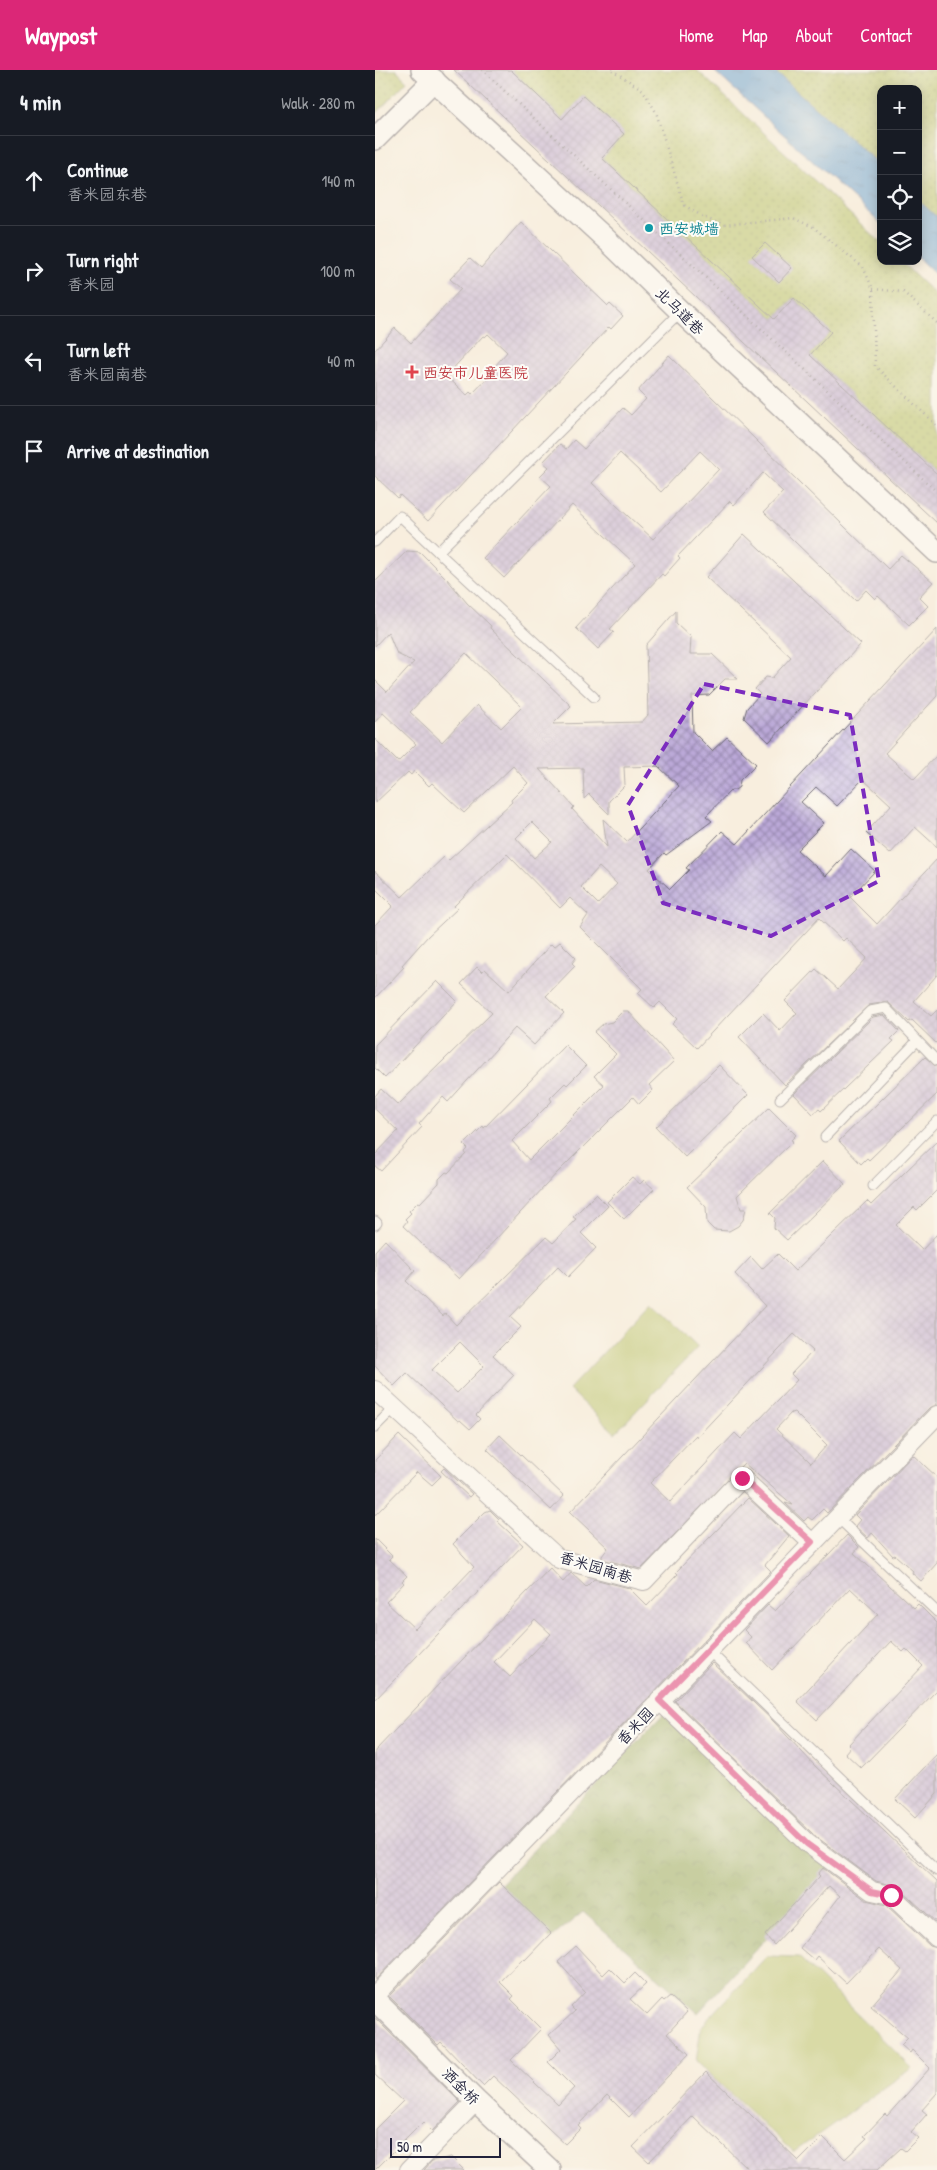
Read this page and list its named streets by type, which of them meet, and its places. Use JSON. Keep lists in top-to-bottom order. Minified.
{"streets":{"street":["北马道巷","香米园南巷","香米园","洒金桥"]},"crossings":[["香米园南巷","香米园"]],"places":{"other":["西安城墙"],"health":["西安市儿童医院"]},"scale_bar":"50 m","page":{"header":"Waypost","nav":["Home","Map","About","Contact"],"heading":["4 min","Walk · 280 m"],"map_buttons":["+","−"],"list":[["Continue","香米园东巷","140 m"],["Turn right","香米园","100 m"],["Turn left","香米园南巷","40 m"],"Arrive at destination"],"scale":"50 m"}}
